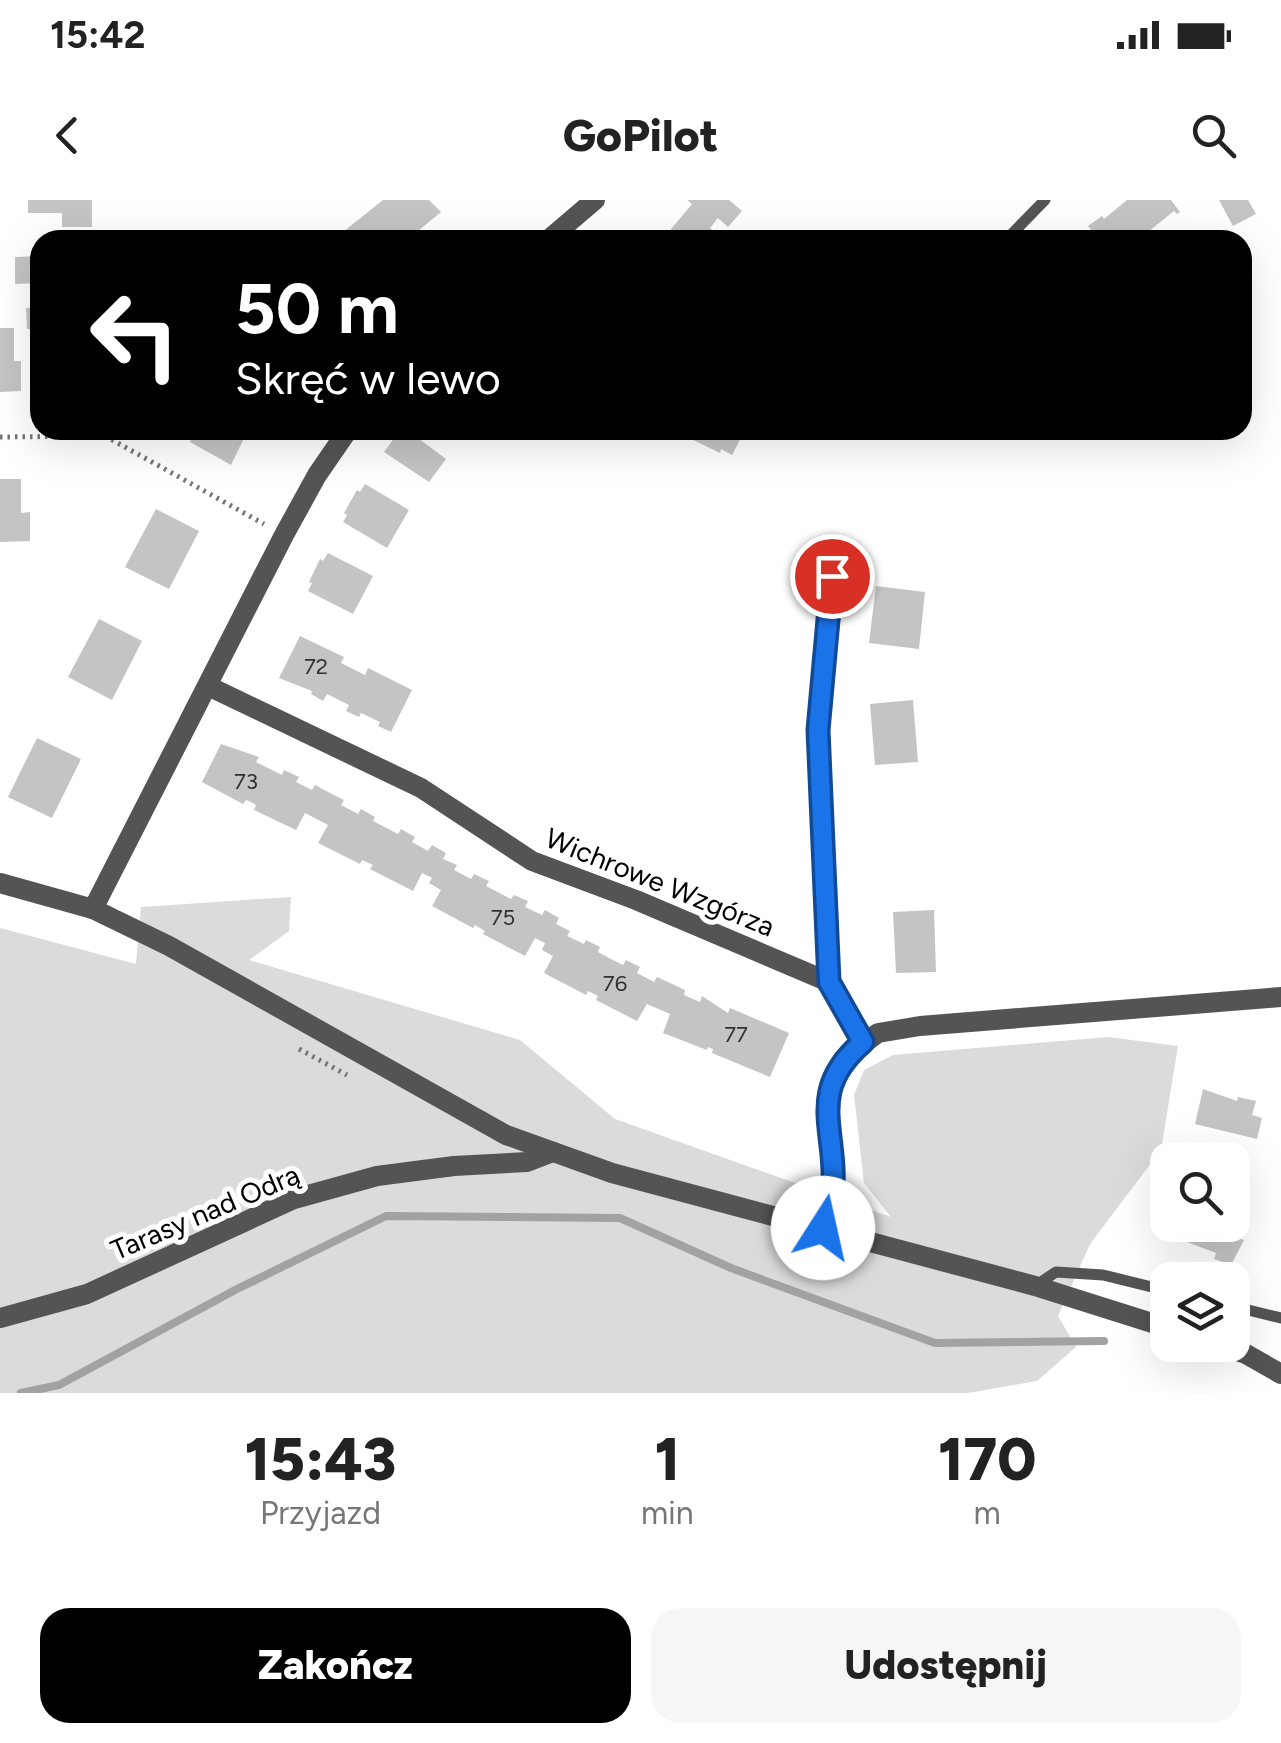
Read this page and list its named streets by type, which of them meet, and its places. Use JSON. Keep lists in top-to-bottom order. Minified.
{"streets":{"street":["Wichrowe Wzgórza","Tarasy nad Odrą"]},"house_numbers":["72","73","75","76","77"],"page":{"status":"15:42","header":"GoPilot","turn":["50 m","Skręć w lewo"],"eta":["15:43","Przyjazd","1","min","170","m"],"buttons":["Zakończ","Udostępnij"]}}
